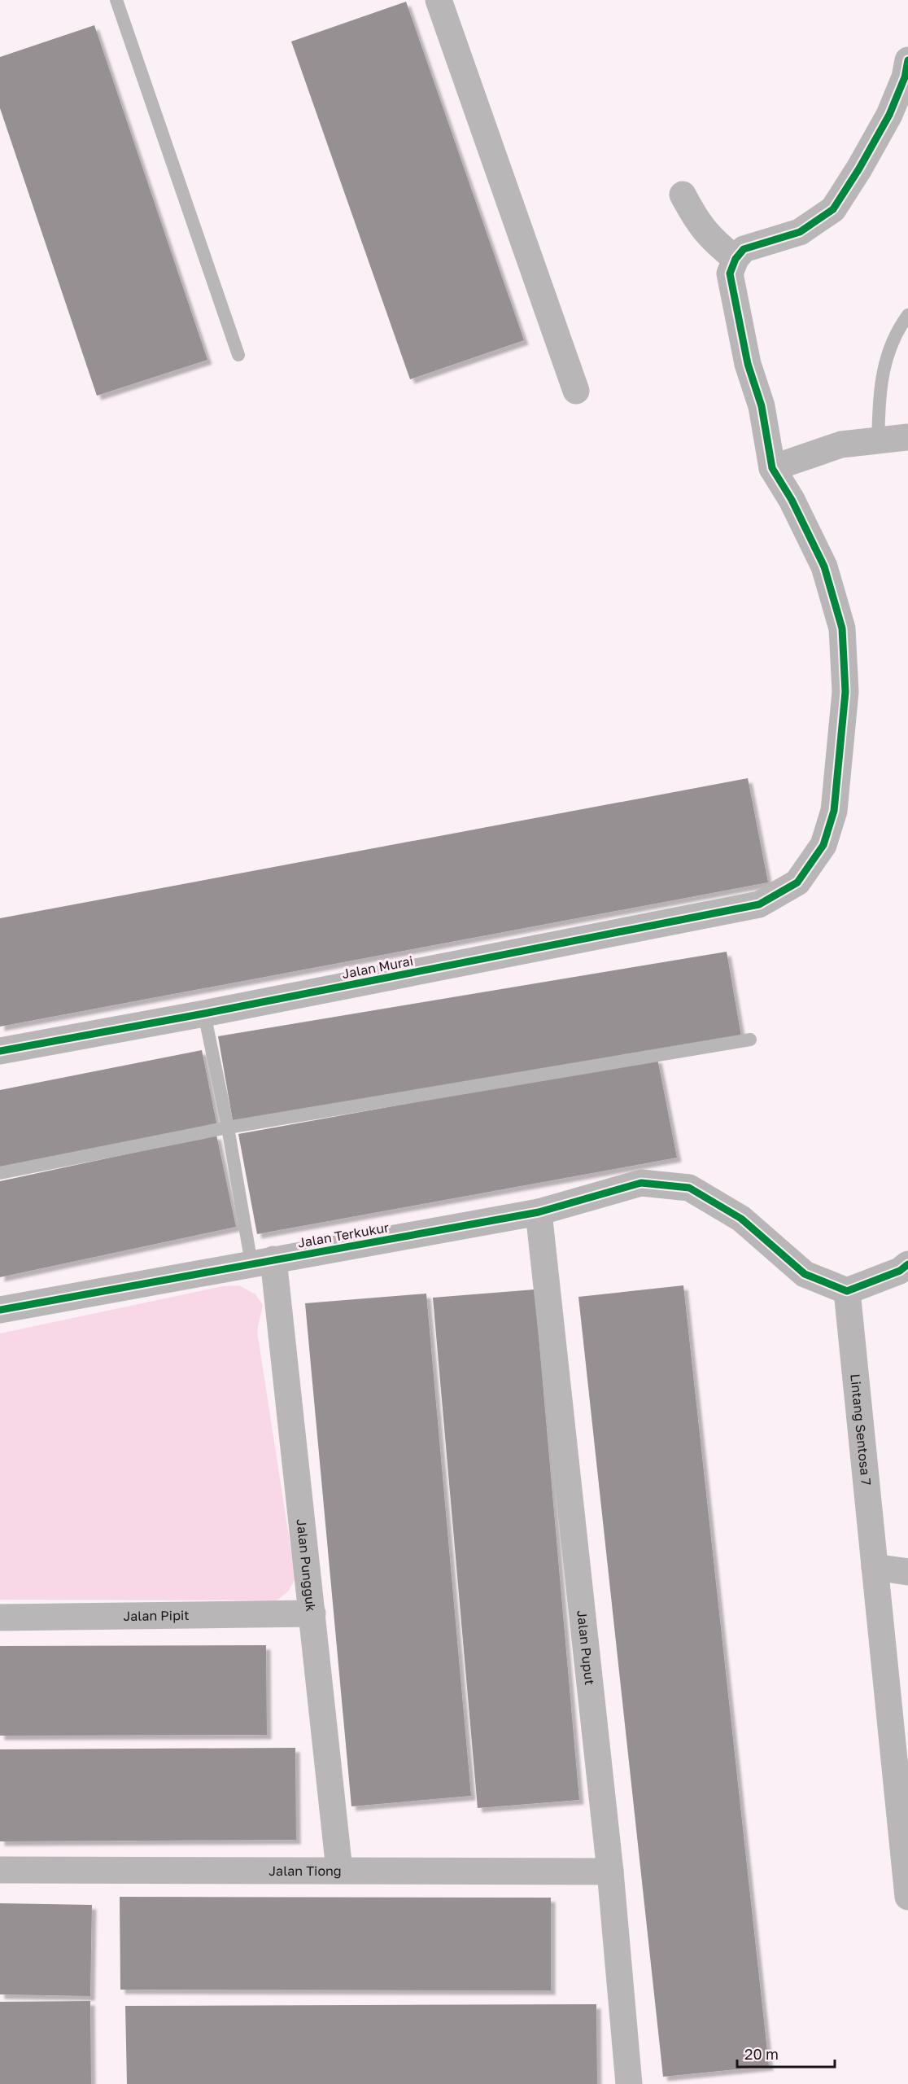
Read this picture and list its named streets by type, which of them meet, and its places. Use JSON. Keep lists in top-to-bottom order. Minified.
{"streets":{"street":["Jalan Murai","Jalan Terkukur","Lintang Sentosa 7","Jalan Pungguk","Jalan Pipit","Jalan Puput","Jalan Tiong"]},"crossings":[["Jalan Terkukur","Lintang Sentosa 7"],["Jalan Terkukur","Jalan Pungguk"],["Jalan Terkukur","Jalan Puput"],["Jalan Pungguk","Jalan Pipit"],["Jalan Pungguk","Jalan Tiong"],["Jalan Puput","Jalan Tiong"]],"scale_bar":"20 m"}
